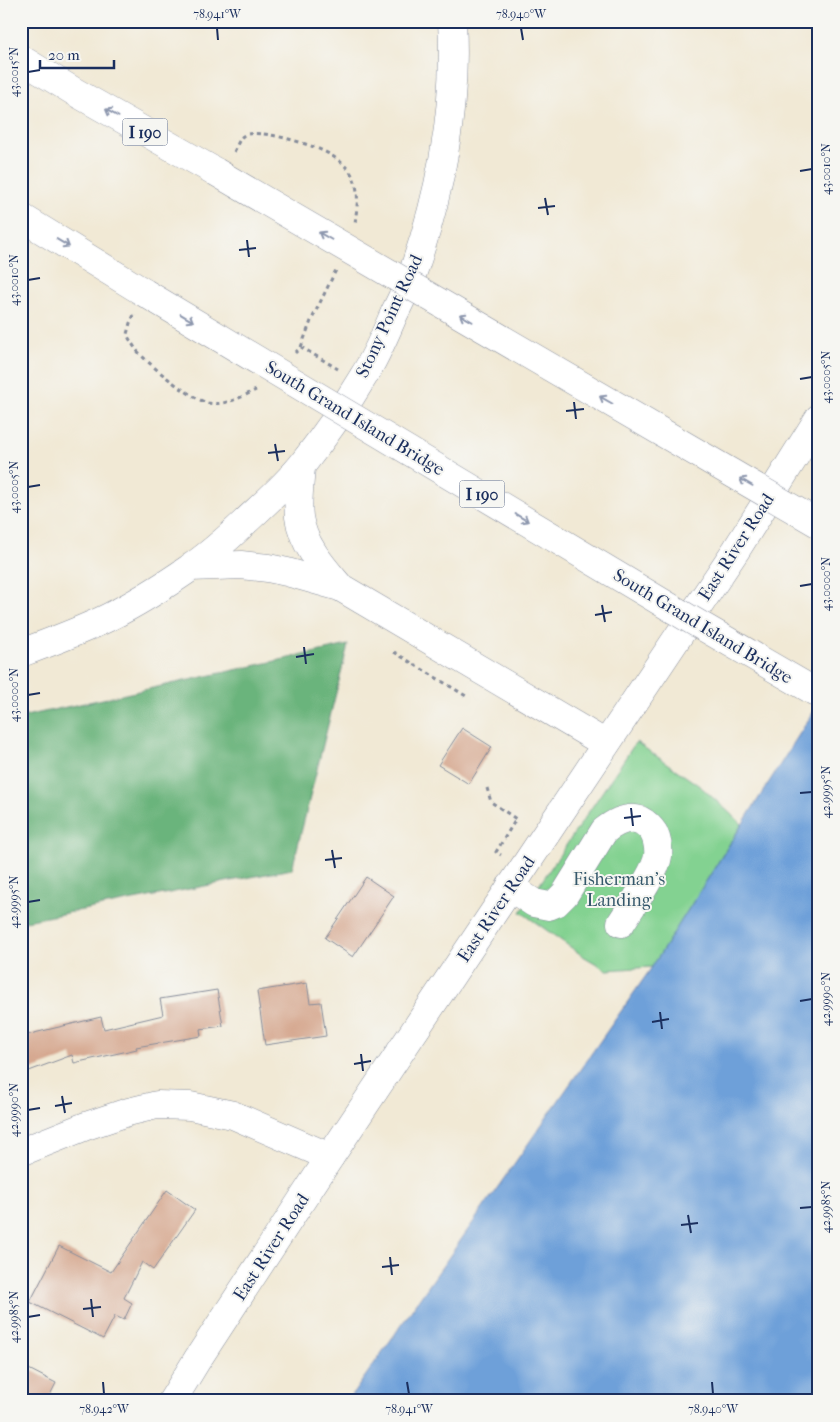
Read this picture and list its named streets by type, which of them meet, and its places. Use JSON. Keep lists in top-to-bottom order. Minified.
{"streets":{"main road":["I 190","Stony Point Road","South Grand Island Bridge","East River Road"]},"parks":["Fisherman's Landing"],"scale_bar":"20 m","coordinates":["78.941°W","78.940°W","43.0015°N","43.0010°N","43.0005°N","43.0000°N","42.9995°N","42.9990°N","42.9985°N","78.942°W"]}
